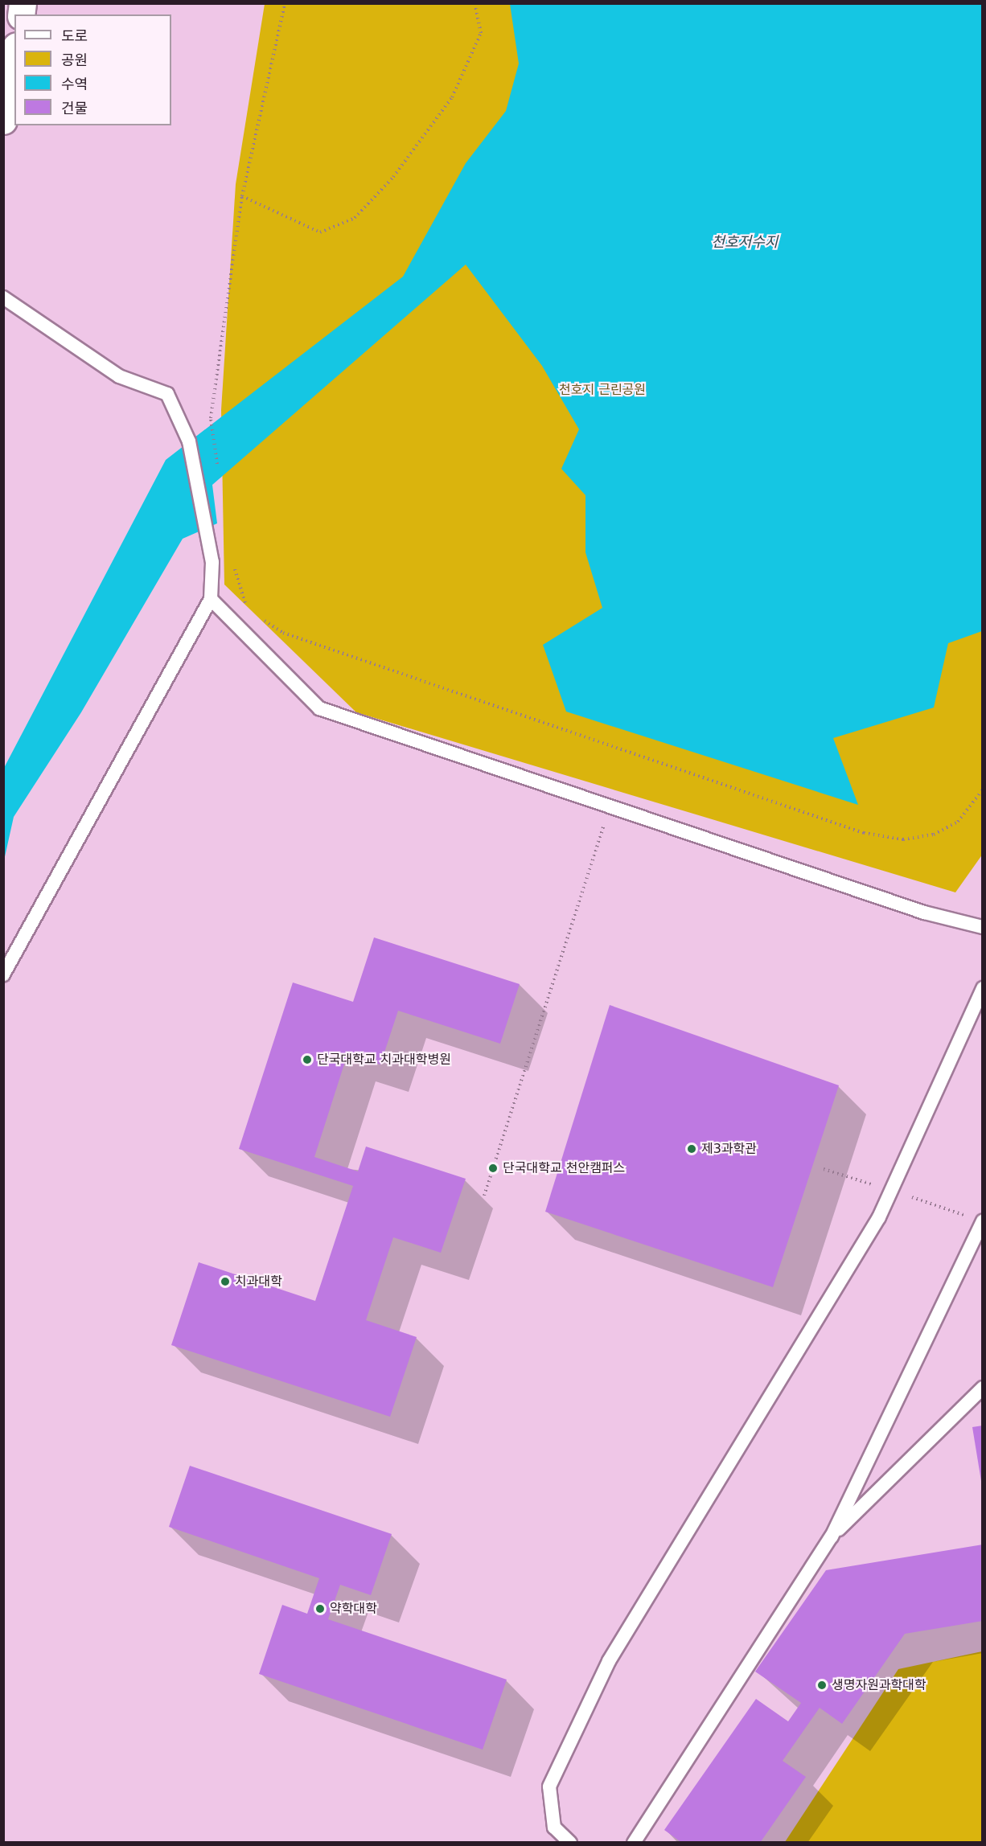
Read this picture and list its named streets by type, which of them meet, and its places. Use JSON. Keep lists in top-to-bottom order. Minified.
{"water":["천호저수지"],"parks":["천호지 근린공원"],"places":["단국대학교 치과대학병원","제3과학관","단국대학교 천안캠퍼스","치과대학","약학대학","생명자원과학대학"],"legend":["도로","공원","수역","건물"]}
